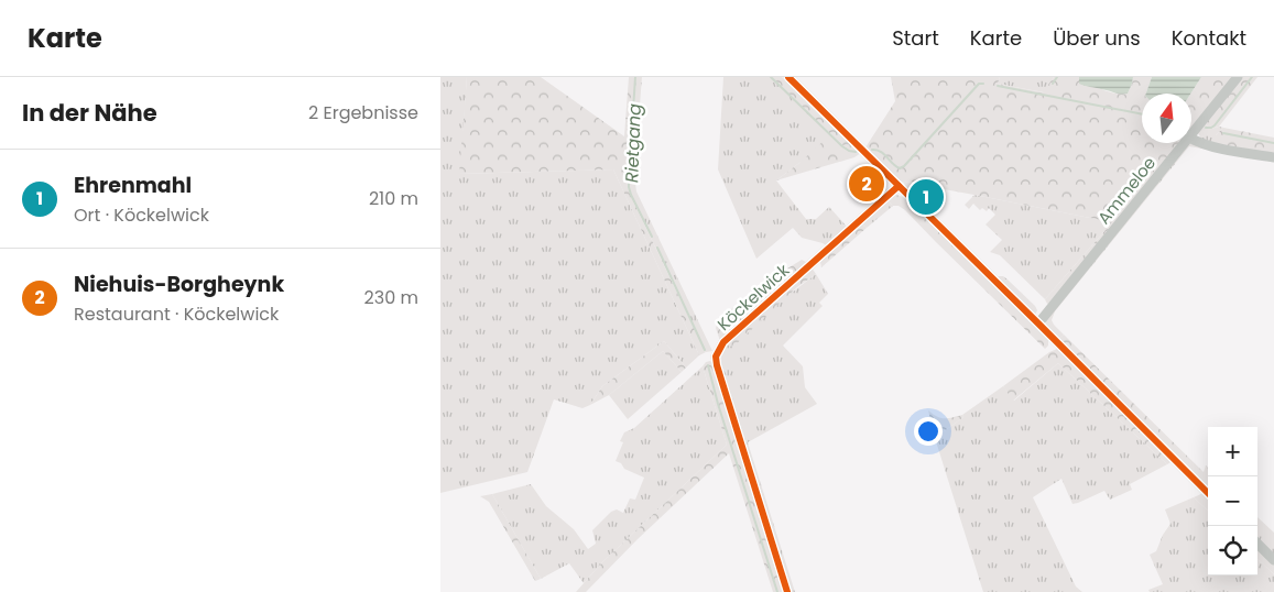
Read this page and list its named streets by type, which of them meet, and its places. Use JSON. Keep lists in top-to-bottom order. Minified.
{"streets":{"street":["Ammeloe","Köckelwick"]},"water":["Rietgang"],"north":"top","page":{"header":"Karte","nav":["Start","Karte","Über uns","Kontakt"],"heading":["In der Nähe","2 Ergebnisse"],"list":[{"mark":"1","name":"Ehrenmahl","note":"Ort · Köckelwick","value":"210 m"},{"mark":"2","name":"Niehuis-Borgheynk","note":"Restaurant · Köckelwick","value":"230 m"}],"pins":["2","1"],"map_buttons":["+","−"]}}
